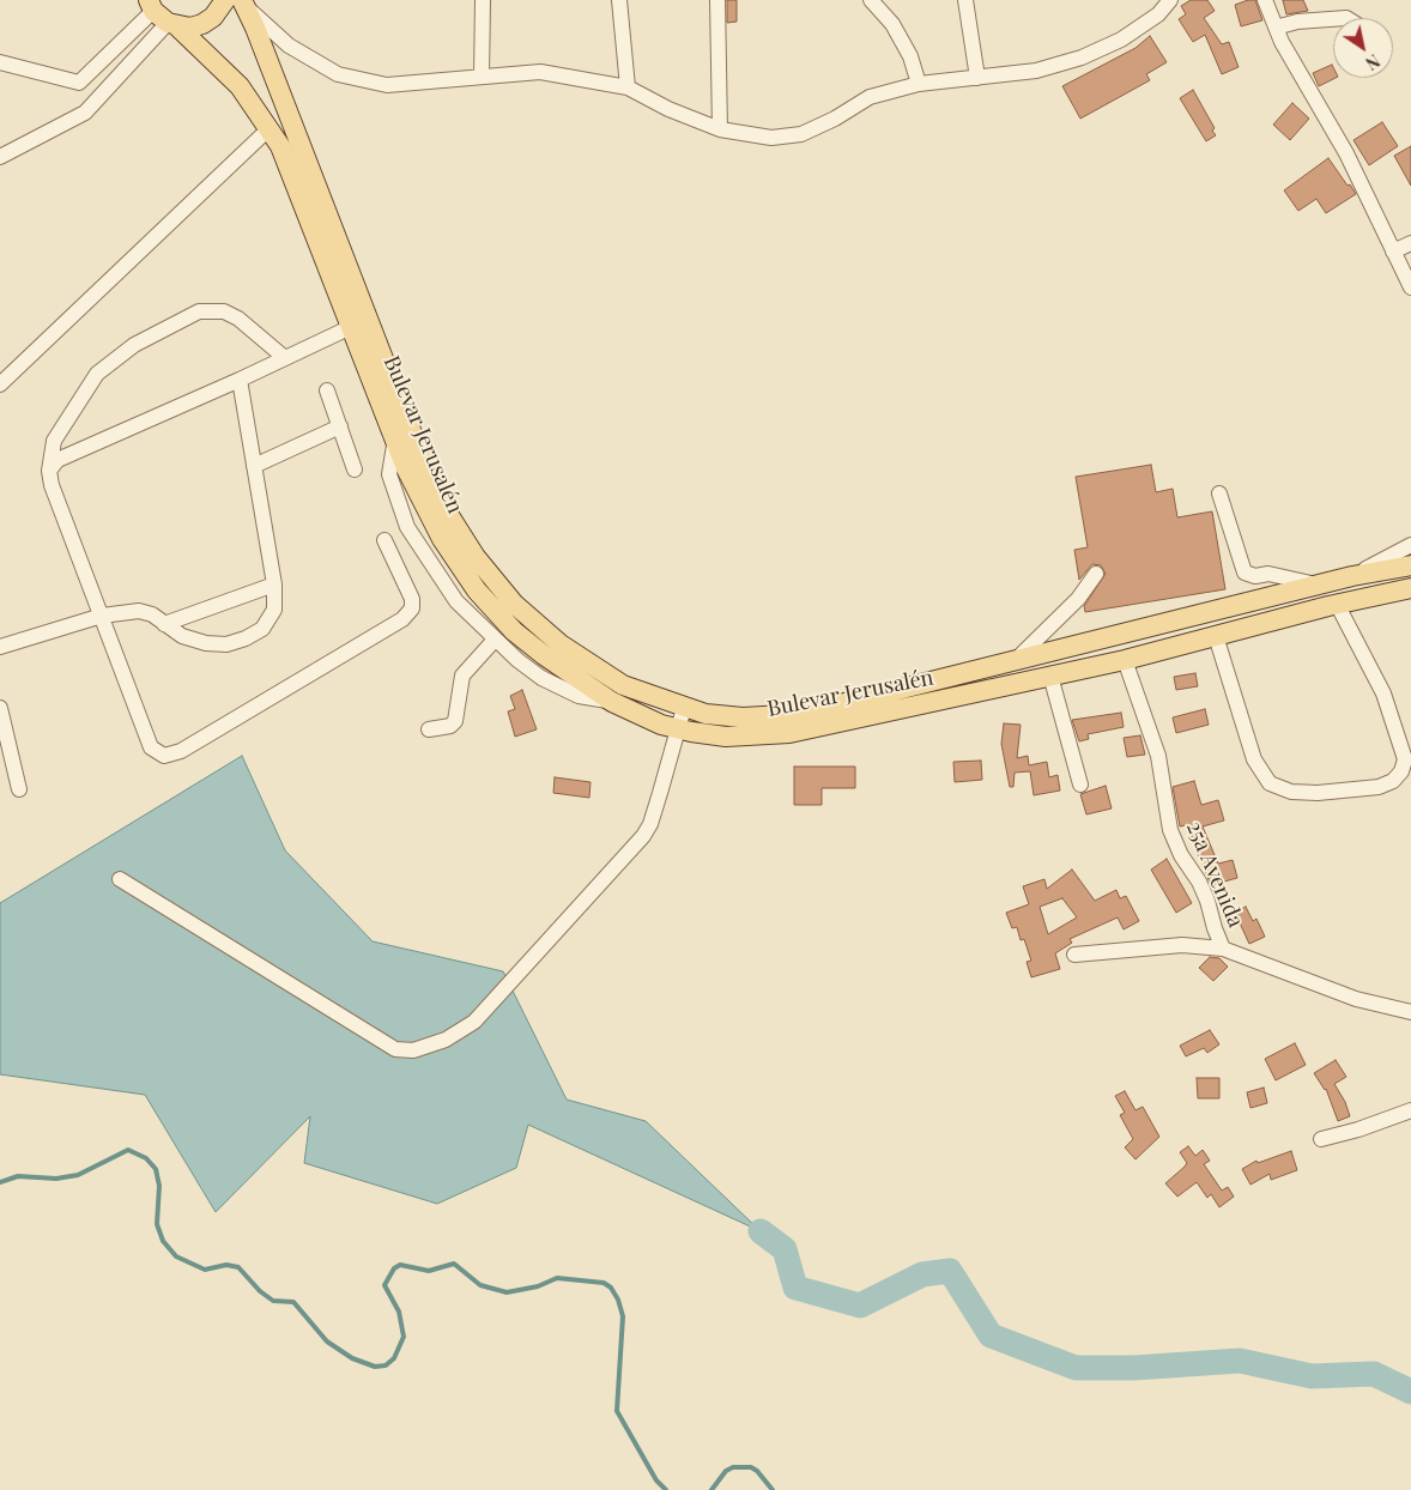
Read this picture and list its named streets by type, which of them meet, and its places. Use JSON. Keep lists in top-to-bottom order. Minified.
{"streets":{"main road":["Bulevar Jerusalén"],"street":["25a Avenida"]},"crossings":[["Bulevar Jerusalén","25a Avenida"]],"north":"bottom right"}
